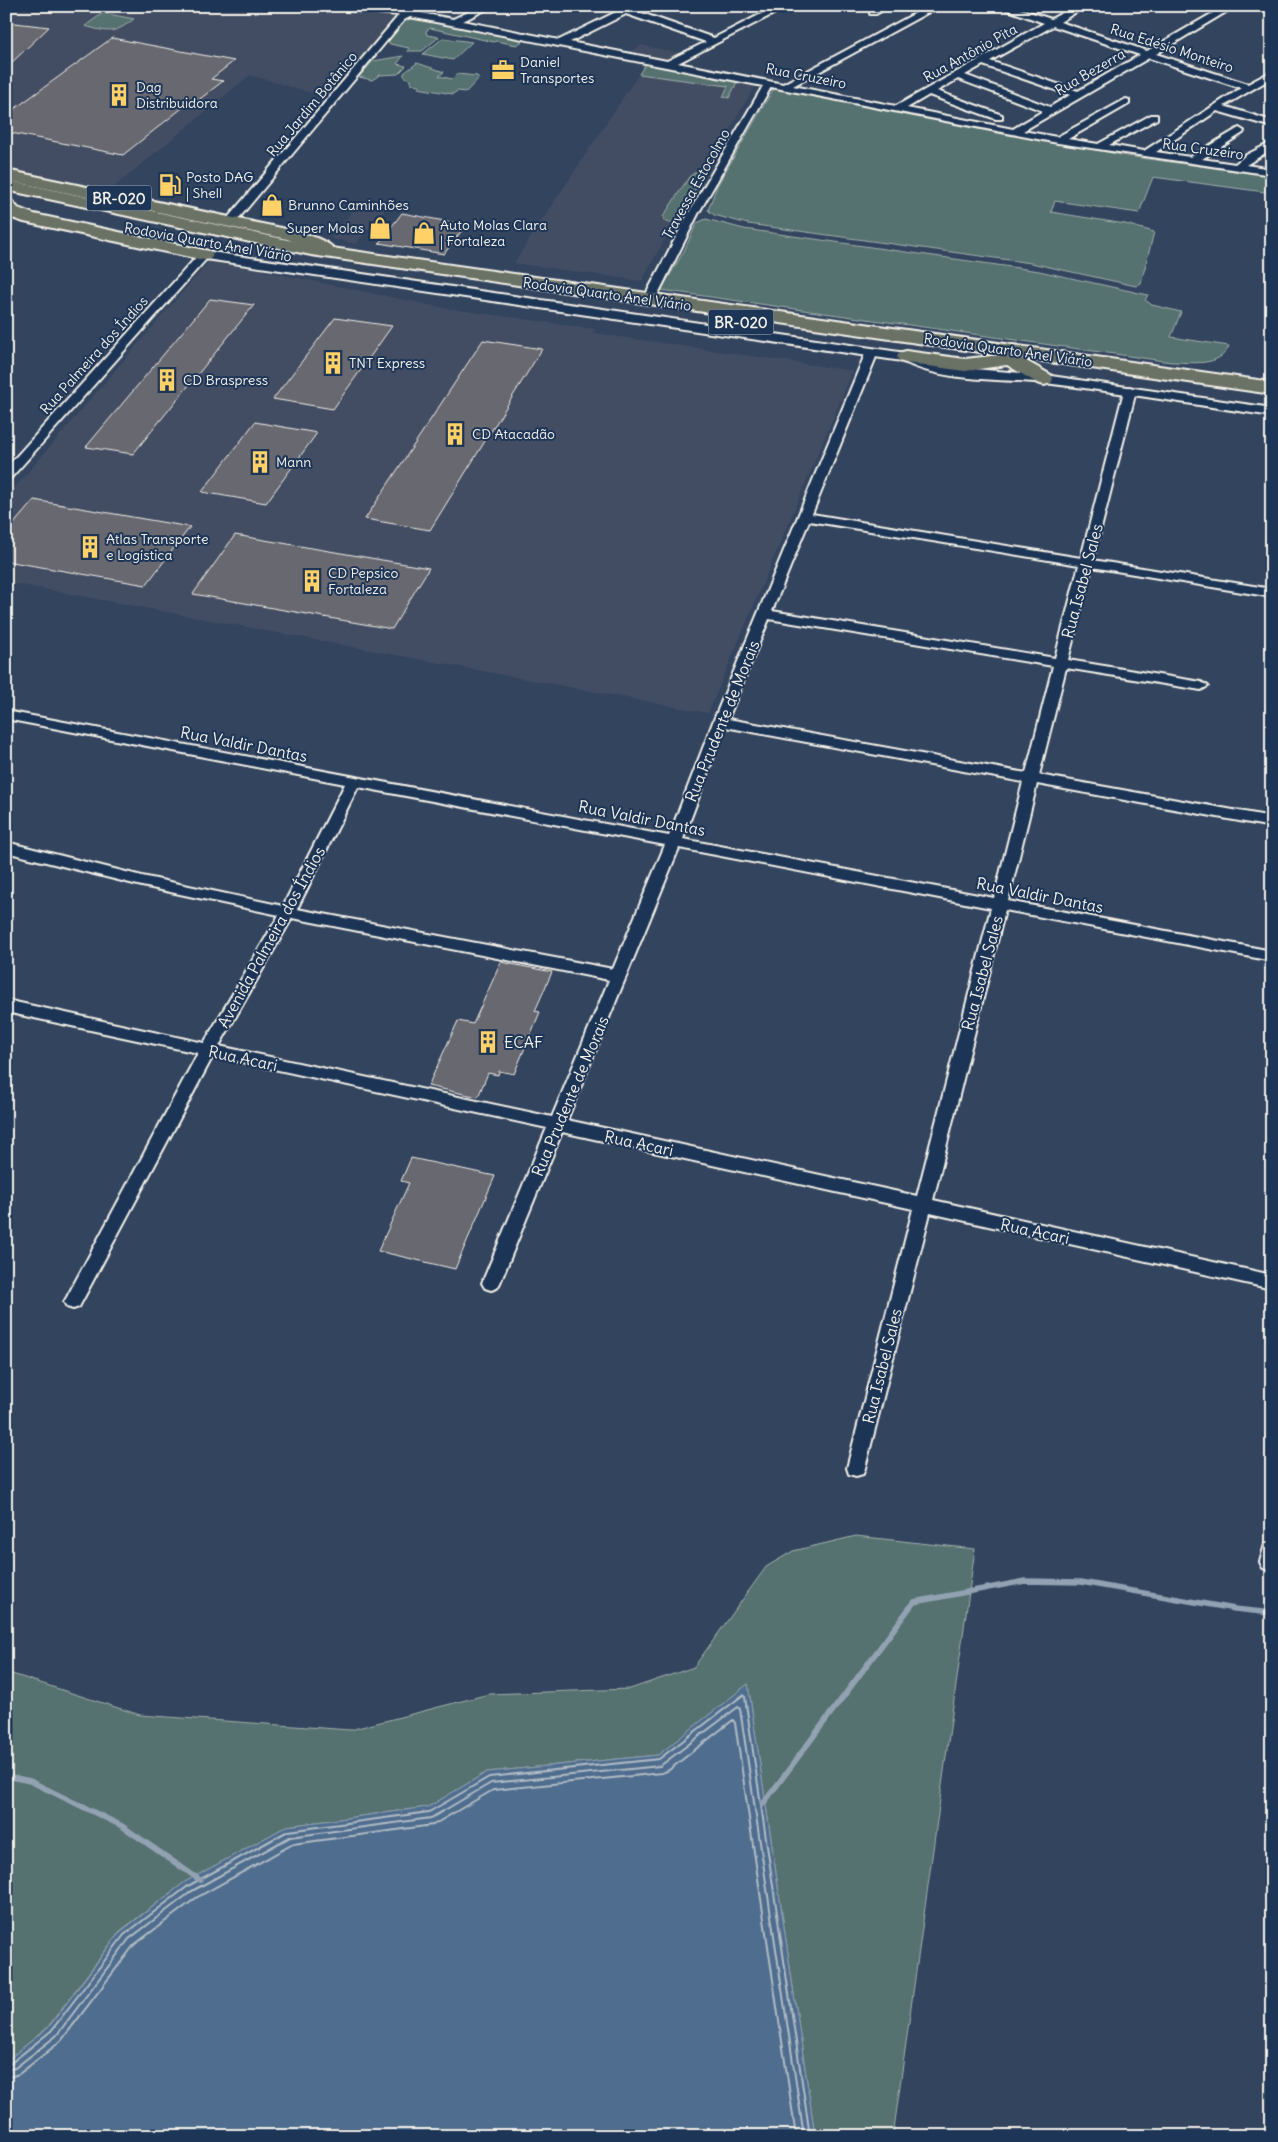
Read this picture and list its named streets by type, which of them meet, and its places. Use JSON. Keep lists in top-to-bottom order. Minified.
{"streets":{"highway":["BR-020","Rodovia Quarto Anel Viário"],"street":["Rua Edésio Monteiro","Rua Antônio Pita","Rua Bezerra","Rua Cruzeiro","Rua Jardim Botânico","Travessa Estocolmo","Rua Palmeira dos Índios","Rua Isabel Sales","Rua Prudente de Morais","Rua Valdir Dantas","Avenida Palmeira dos Índios","Rua Acari"]},"crossings":[["Rua Edésio Monteiro","Rua Antônio Pita"],["Rua Edésio Monteiro","Rua Bezerra"],["Rua Antônio Pita","Rua Cruzeiro"],["Rua Bezerra","Rua Cruzeiro"],["Rua Cruzeiro","Rua Jardim Botânico"],["Rua Cruzeiro","Travessa Estocolmo"],["Rua Jardim Botânico","Rodovia Quarto Anel Viário"],["Rua Jardim Botânico","Rua Palmeira dos Índios"],["Travessa Estocolmo","Rodovia Quarto Anel Viário"],["Rodovia Quarto Anel Viário","Rua Palmeira dos Índios"],["Rua Isabel Sales","Rua Valdir Dantas"],["Rua Isabel Sales","Rua Acari"],["Rua Prudente de Morais","Rua Valdir Dantas"],["Rua Prudente de Morais","Rua Acari"],["Rua Valdir Dantas","Avenida Palmeira dos Índios"],["Avenida Palmeira dos Índios","Rua Acari"]],"places":{"office":["Daniel Transportes"],"building":["Dag Distribuidora","TNT Express","CD Braspress","CD Atacadão","Mann","Atlas Transporte e Logística","CD Pepsico Fortaleza","ECAF"],"fuel station":["Posto DAG | Shell"],"shop":["Brunno Caminhões","Super Molas","Auto Molas Clara | Fortaleza"]}}
